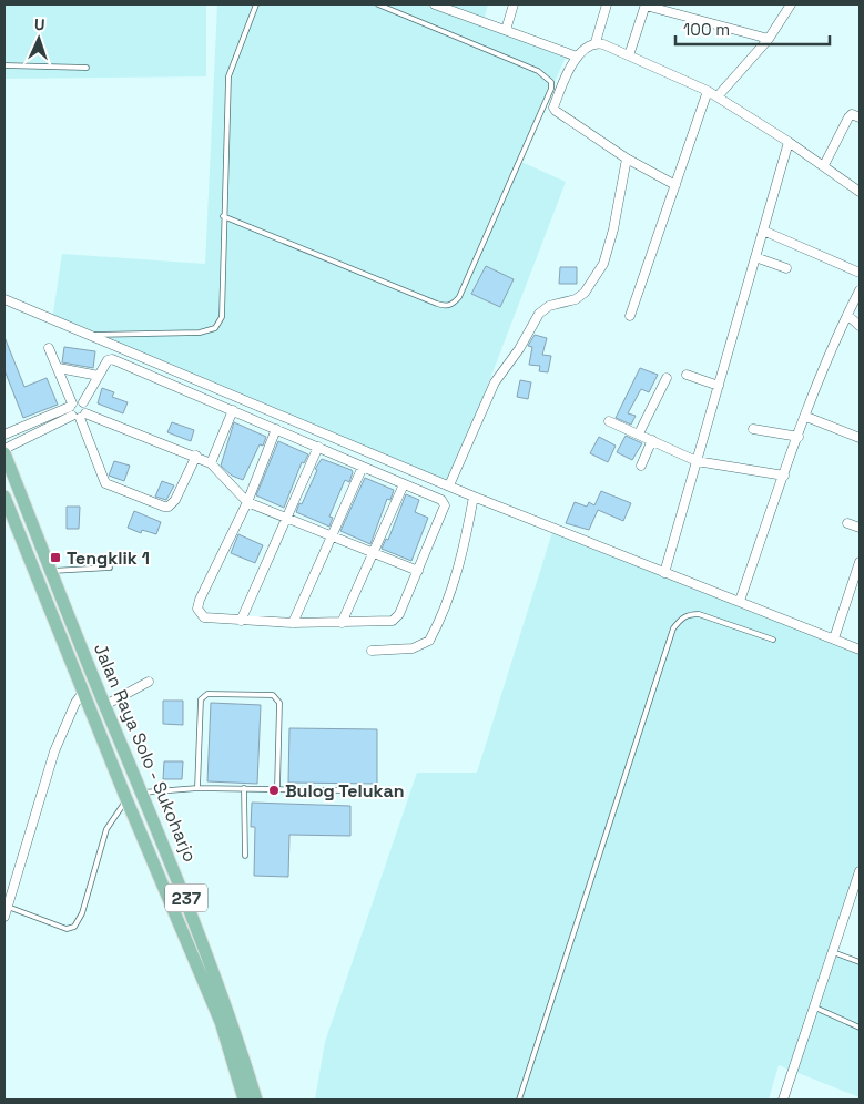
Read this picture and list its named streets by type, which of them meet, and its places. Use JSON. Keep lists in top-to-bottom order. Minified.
{"streets":{"main road":["Jalan Raya Solo - Sukoharjo","237"]},"places":{"transit":["Tengklik 1"],"other":["Bulog Telukan"]},"scale_bar":"100 m","north":"top"}
